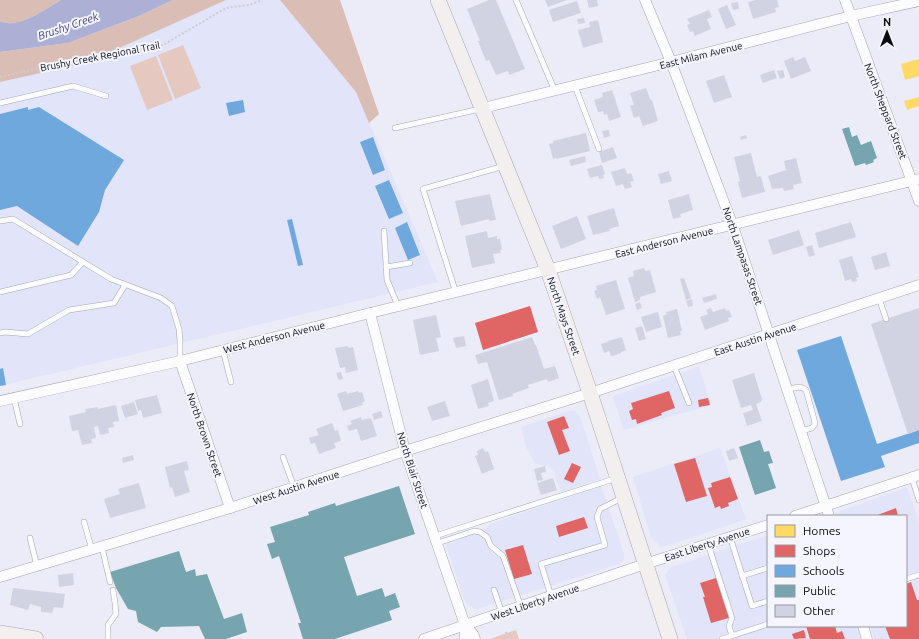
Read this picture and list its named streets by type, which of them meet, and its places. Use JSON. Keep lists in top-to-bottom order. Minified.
{"streets":{"main road":["North Mays Street"],"street":["East Milam Avenue","North Sheppard Street","East Anderson Avenue","North Lampasas Street","West Anderson Avenue","East Austin Avenue","North Brown Street","North Blair Street","West Austin Avenue","East Liberty Avenue","West Liberty Avenue"],"path":["Brushy Creek Regional Trail"]},"crossings":[["East Milam Avenue","North Sheppard Street"],["East Milam Avenue","North Lampasas Street"],["East Milam Avenue","North Mays Street"],["North Sheppard Street","East Anderson Avenue"],["East Anderson Avenue","North Lampasas Street"],["East Anderson Avenue","North Mays Street"],["East Anderson Avenue","West Anderson Avenue"],["North Lampasas Street","East Austin Avenue"],["North Mays Street","West Anderson Avenue"],["North Mays Street","East Austin Avenue"],["North Mays Street","West Austin Avenue"],["North Mays Street","East Liberty Avenue"],["North Mays Street","West Liberty Avenue"],["West Anderson Avenue","North Brown Street"],["West Anderson Avenue","North Blair Street"],["East Austin Avenue","West Austin Avenue"],["North Brown Street","West Austin Avenue"],["North Blair Street","West Austin Avenue"],["North Blair Street","West Liberty Avenue"],["East Liberty Avenue","West Liberty Avenue"]],"water":["Brushy Creek"],"legend":["Homes","Shops","Schools","Public","Other"],"north":"top"}
